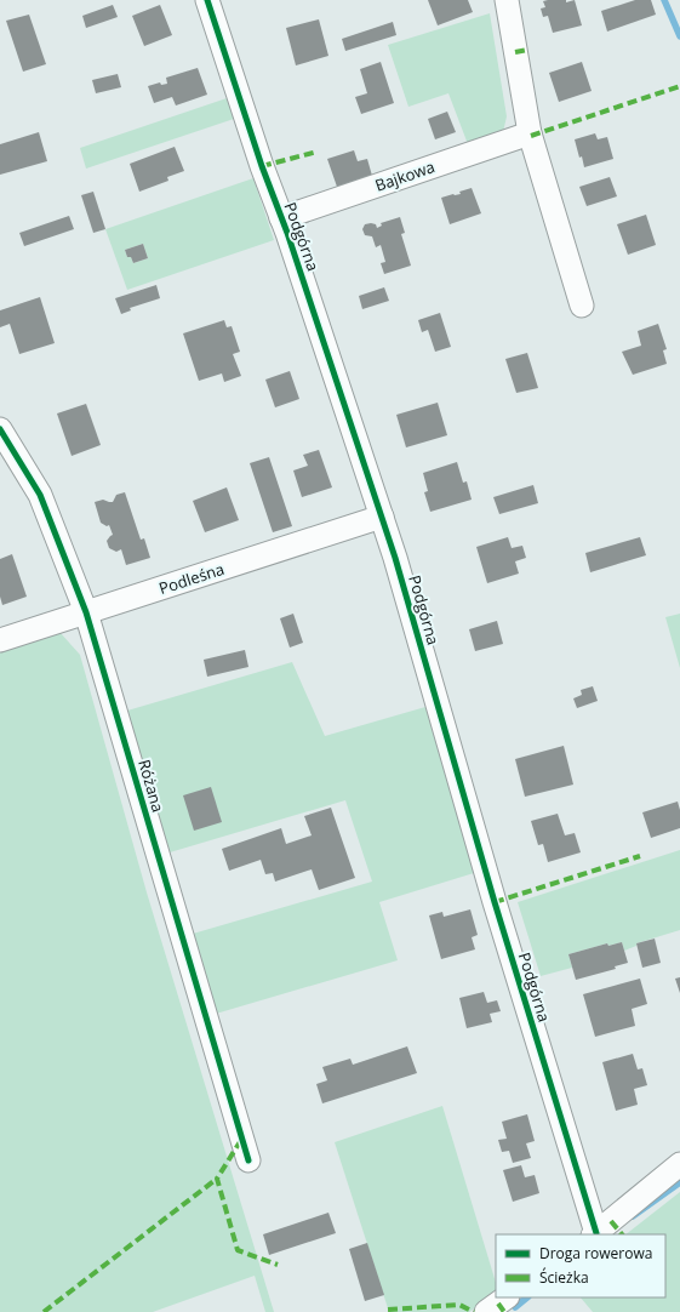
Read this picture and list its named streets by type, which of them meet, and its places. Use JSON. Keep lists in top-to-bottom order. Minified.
{"streets":{"street":["Bajkowa","Podgórna","Podleśna","Różana"]},"crossings":[["Bajkowa","Podgórna"],["Podgórna","Podleśna"],["Podleśna","Różana"]],"legend":["Droga rowerowa","Ścieżka"]}
